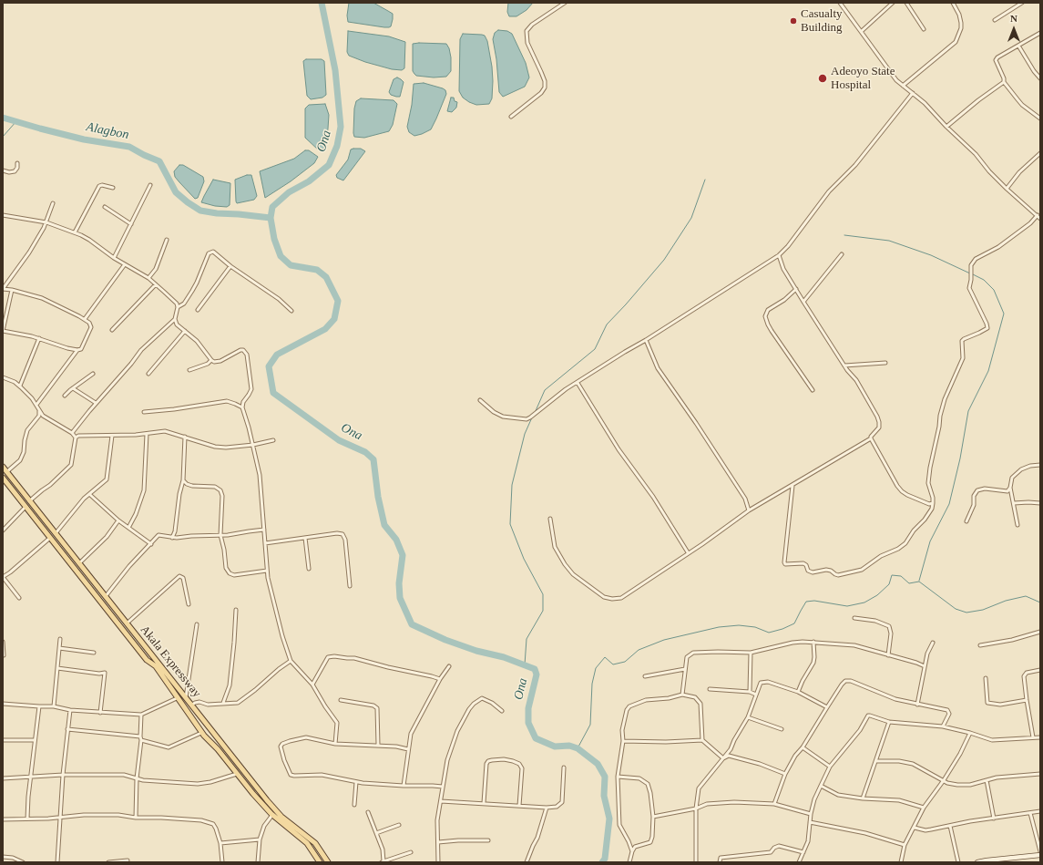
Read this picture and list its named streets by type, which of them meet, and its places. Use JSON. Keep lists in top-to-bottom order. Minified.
{"streets":{"main road":["Akala Expressway"]},"water":["Alagbon","Ona"],"places":["Casualty Building","Adeoyo State Hospital"],"north":"top"}
